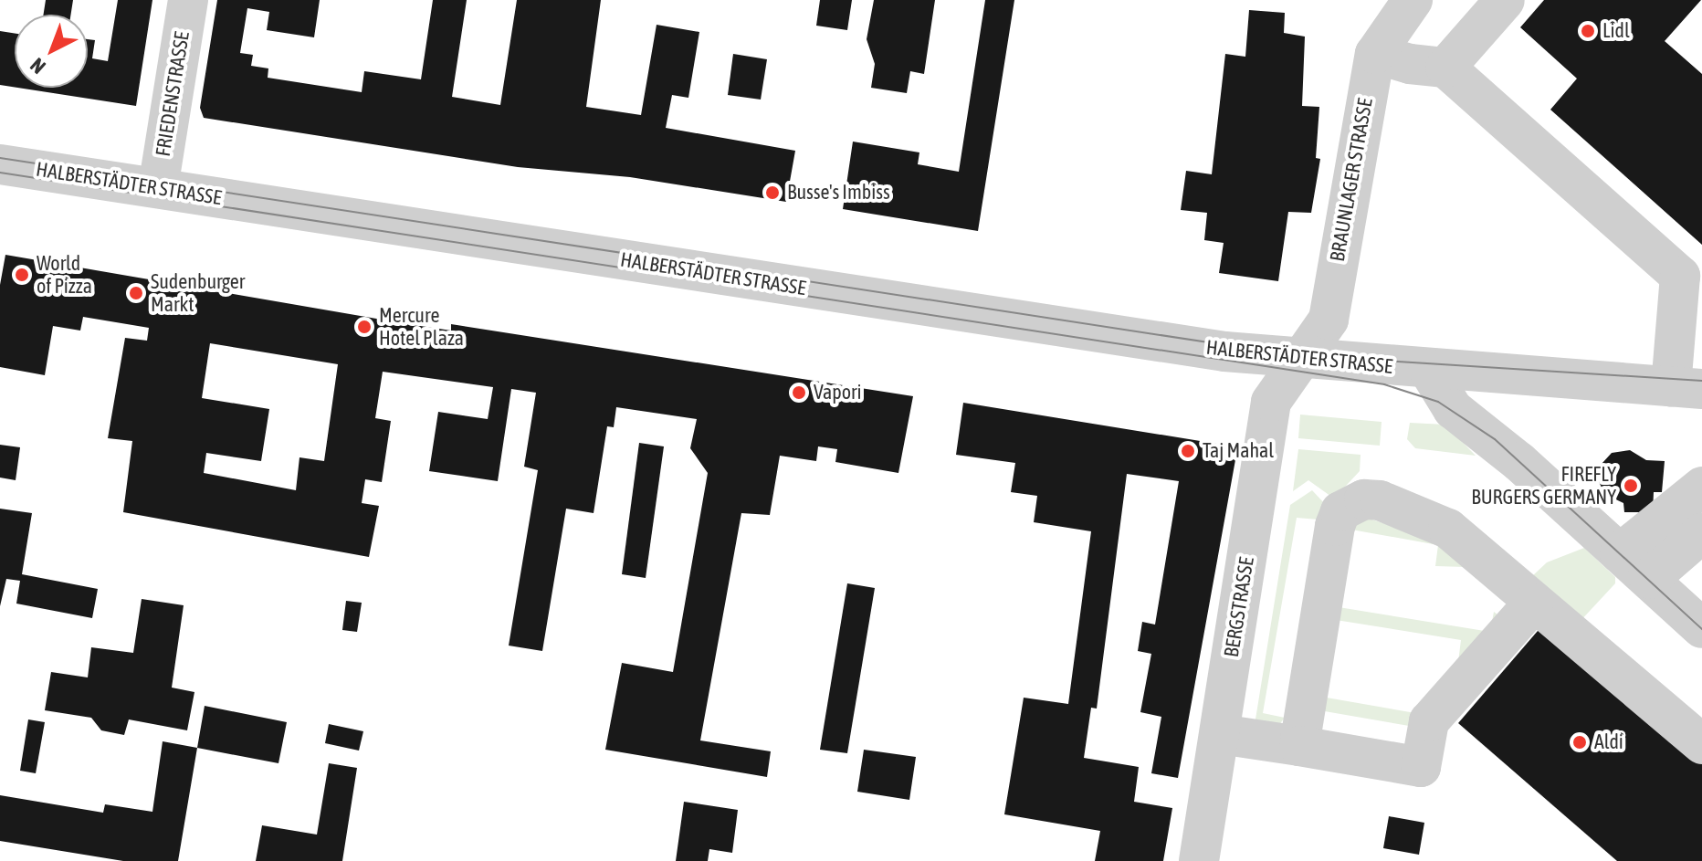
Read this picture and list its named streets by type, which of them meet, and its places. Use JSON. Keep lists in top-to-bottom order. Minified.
{"streets":{"street":["FRIEDENSTRASSE","BRAUNLAGER STRASSE","HALBERSTÄDTER STRASSE","BERGSTRASSE"]},"crossings":[["FRIEDENSTRASSE","HALBERSTÄDTER STRASSE"],["BRAUNLAGER STRASSE","HALBERSTÄDTER STRASSE"],["BRAUNLAGER STRASSE","BERGSTRASSE"],["HALBERSTÄDTER STRASSE","BERGSTRASSE"]],"places":["Lidl","Busse's Imbiss","World of Pizza","Sudenburger Markt","Mercure Hotel Plaza","Vapori","Taj Mahal","FIREFLY BURGERS GERMANY","Aldi"],"north":"bottom left"}
